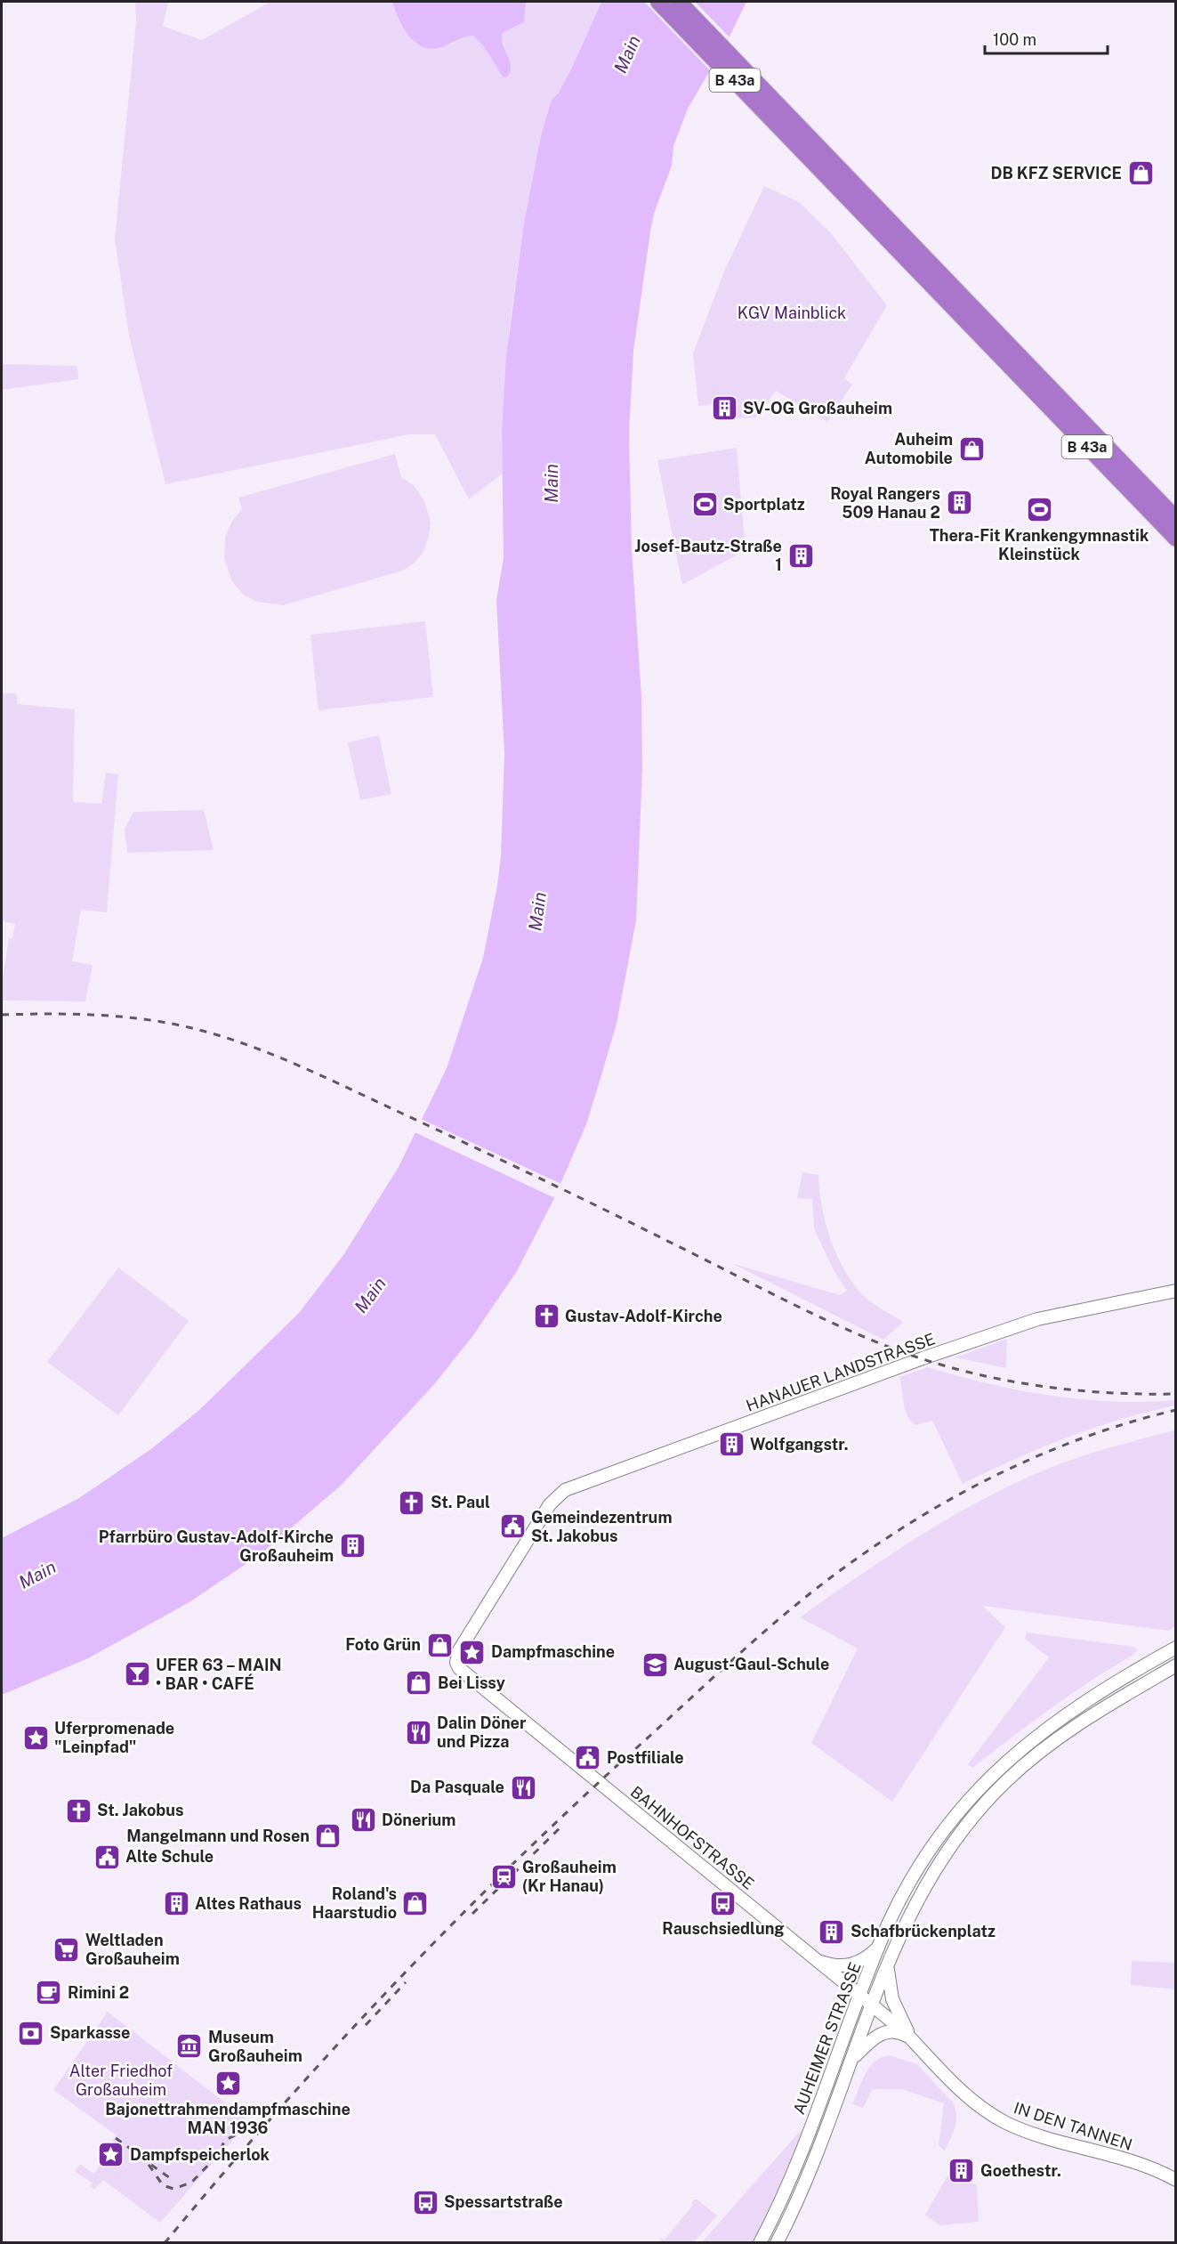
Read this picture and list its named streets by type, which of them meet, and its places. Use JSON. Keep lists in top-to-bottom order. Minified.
{"streets":{"highway":["B 43a"],"street":["HANAUER LANDSTRASSE","BAHNHOFSTRASSE","AUHEIMER STRASSE","IN DEN TANNEN"]},"crossings":[["HANAUER LANDSTRASSE","BAHNHOFSTRASSE"],["BAHNHOFSTRASSE","AUHEIMER STRASSE"],["BAHNHOFSTRASSE","IN DEN TANNEN"],["AUHEIMER STRASSE","IN DEN TANNEN"]],"water":["Main"],"parks":["KGV Mainblick","Alter Friedhof Großauheim"],"places":{"shop":["DB KFZ SERVICE","Auheim Automobile","Foto Grün","Bei Lissy","Mangelmann und Rosen","Roland's Haarstudio"],"building":["SV-OG Großauheim","Royal Rangers 509 Hanau 2","Josef-Bautz-Straße 1","Wolfgangstr.","Pfarrbüro Gustav-Adolf-Kirche Großauheim","Altes Rathaus","Schafbrückenplatz","Goethestr."],"sports":["Sportplatz","Thera-Fit Krankengymnastik Kleinstück"],"church":["Gustav-Adolf-Kirche","St. Paul","St. Jakobus"],"public building":["Gemeindezentrum St. Jakobus","Postfiliale","Alte Schule"],"place":["Dampfmaschine","Uferpromenade \"Leinpfad\"","Bajonettrahmendampfmaschine MAN 1936","Dampfspeicherlok"],"school or university":["August-Gaul-Schule"],"bar":["UFER 63 – MAIN • BAR • CAFÉ"],"restaurant":["Dalin Döner und Pizza","Da Pasquale","Dönerium"],"station":["Großauheim (Kr Hanau)"],"bus stop":["Rauschsiedlung","Spessartstraße"],"supermarket":["Weltladen Großauheim"],"cafe":["Rimini 2"],"bank":["Sparkasse"],"museum":["Museum Großauheim"]},"scale_bar":"100 m"}
